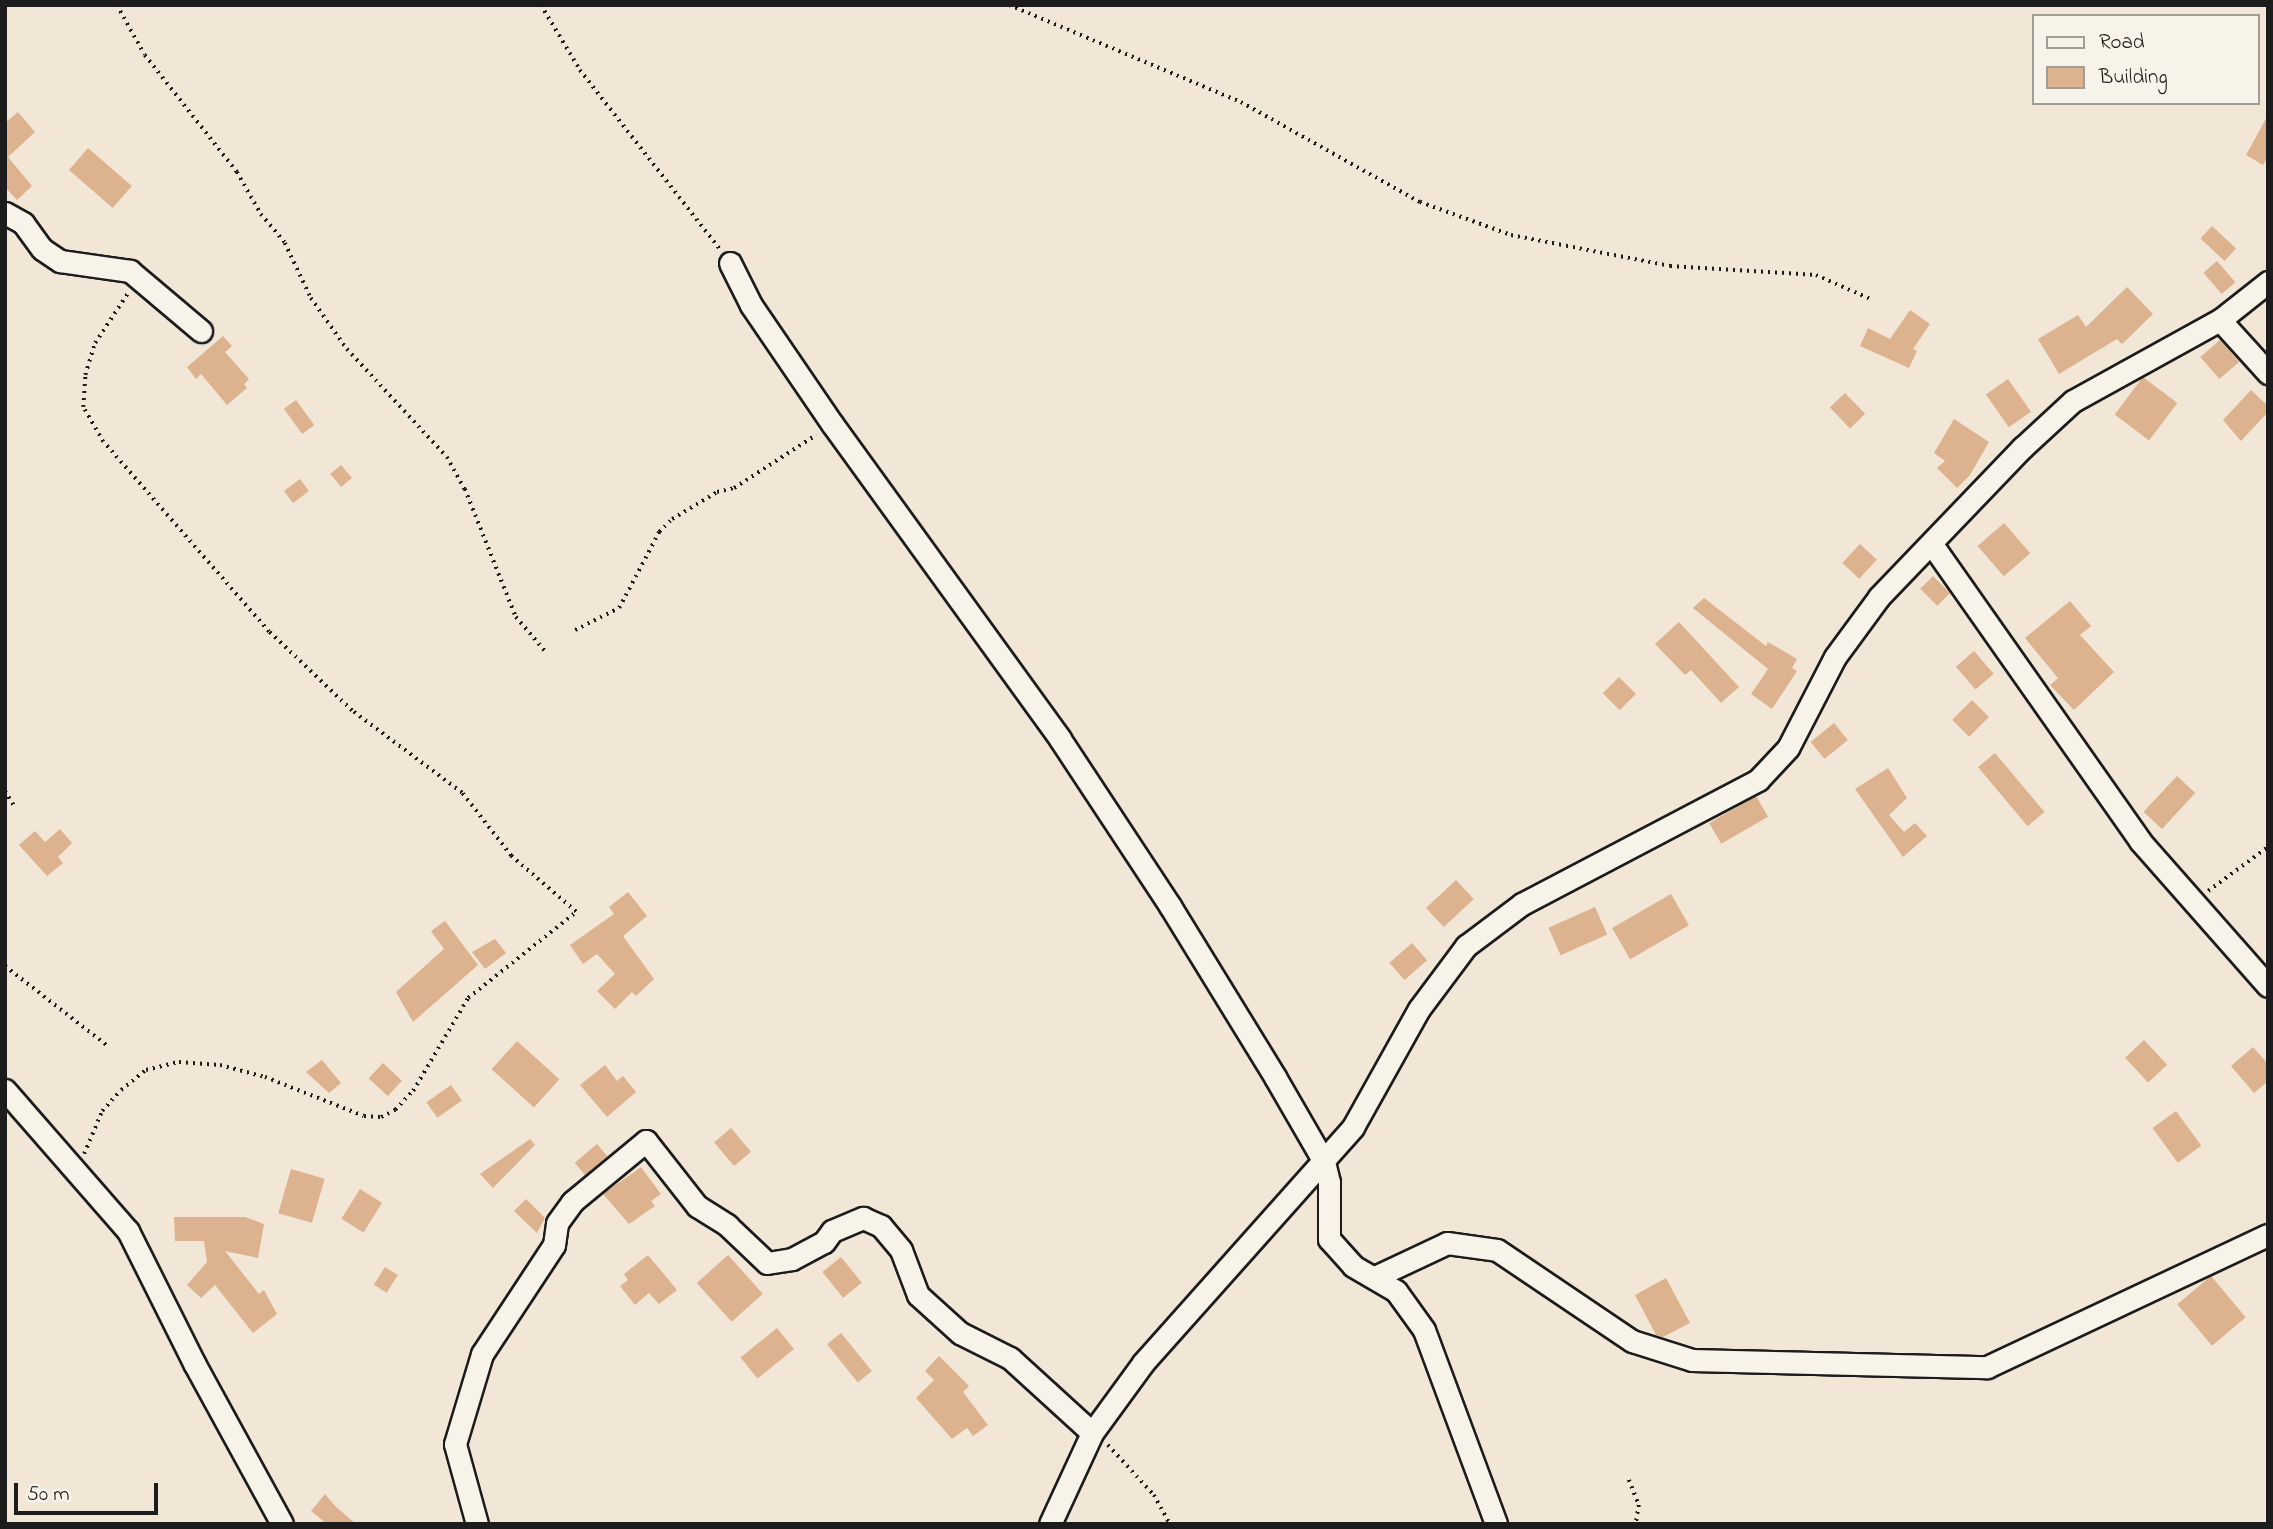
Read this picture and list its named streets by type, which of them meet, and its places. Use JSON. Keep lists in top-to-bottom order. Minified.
{"legend":["Road","Building"],"scale_bar":"50 m"}
